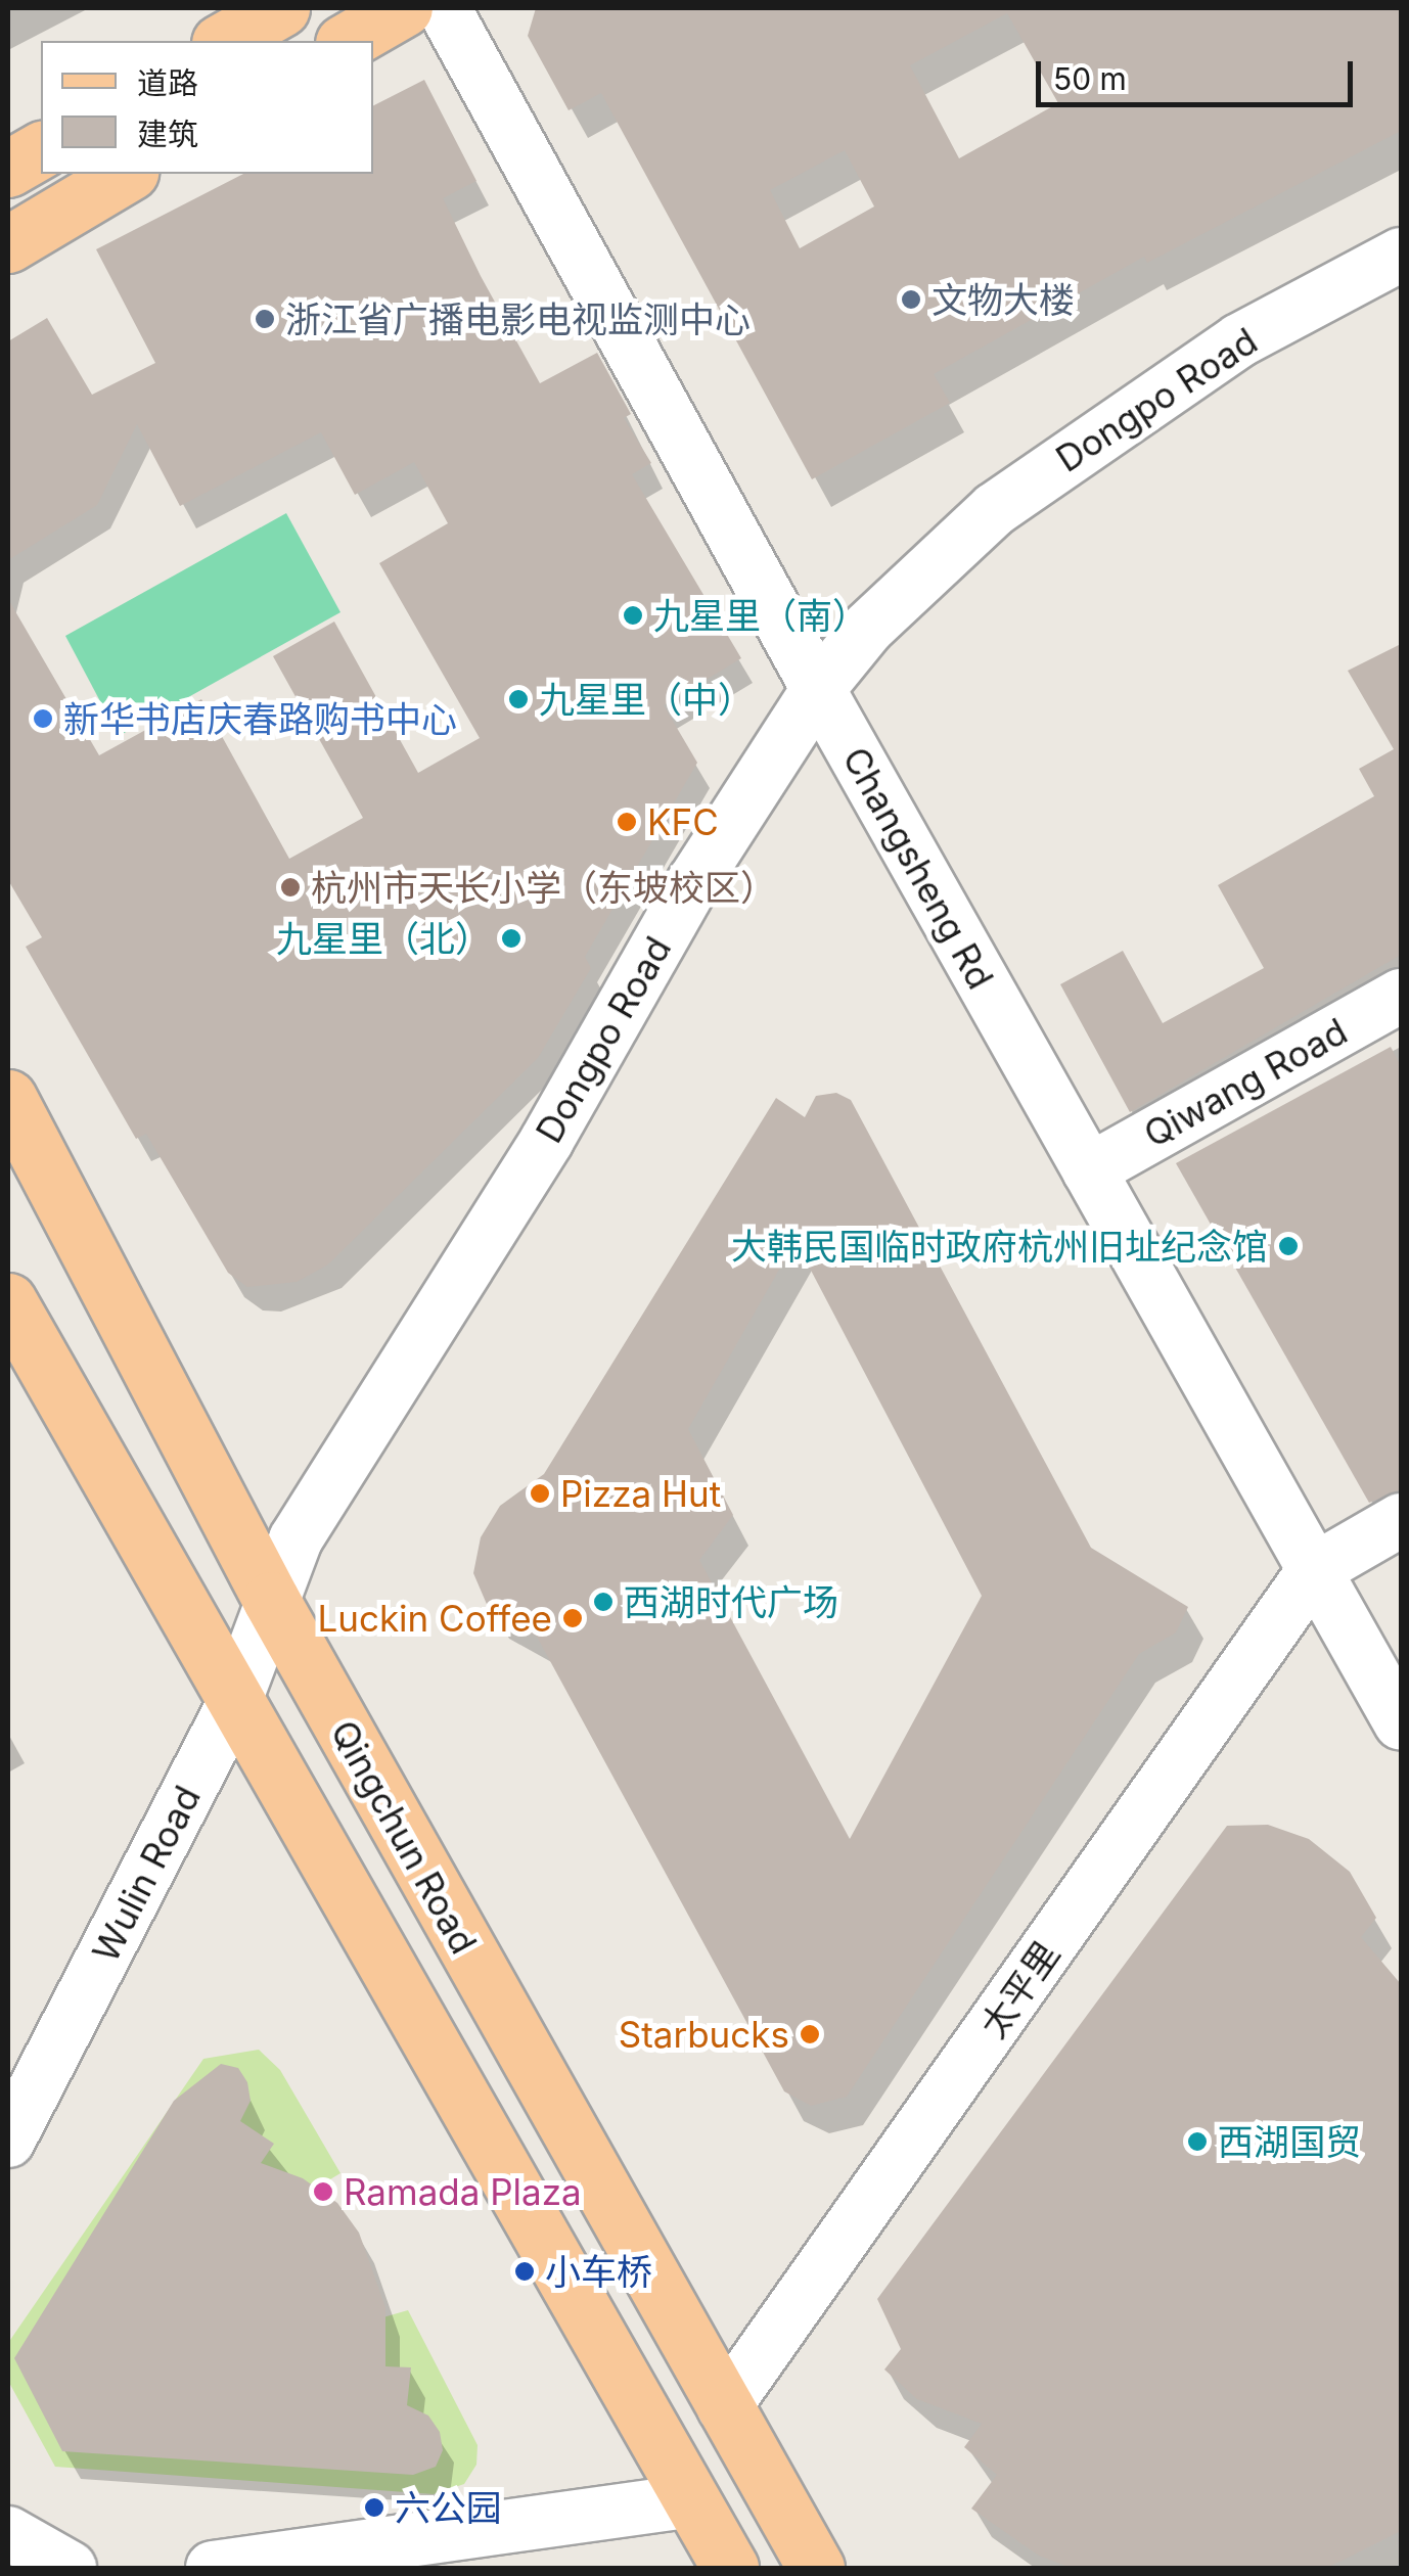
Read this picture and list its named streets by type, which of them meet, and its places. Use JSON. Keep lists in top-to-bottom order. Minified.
{"streets":{"main road":["Qingchun Road"],"street":["Dongpo Road","Changsheng Rd","Qiwang Road","Wulin Road","太平里"]},"crossings":[["Dongpo Road","Changsheng Rd"],["Dongpo Road","Qingchun Road"],["Dongpo Road","Wulin Road"],["Changsheng Rd","Qiwang Road"],["Changsheng Rd","太平里"],["Qingchun Road","Wulin Road"],["Qingchun Road","太平里"]],"places":["文物大楼","浙江省广播电影电视监测中心","九星里（南）","九星里（中）","新华书店庆春路购书中心","KFC","杭州市天长小学（东坡校区）","九星里（北）","大韩民国临时政府杭州旧址纪念馆","Pizza Hut","西湖时代广场","Luckin Coffee","Starbucks","西湖国贸","Ramada Plaza","小车桥","六公园"],"legend":["道路","建筑"],"scale_bar":"50 m"}
